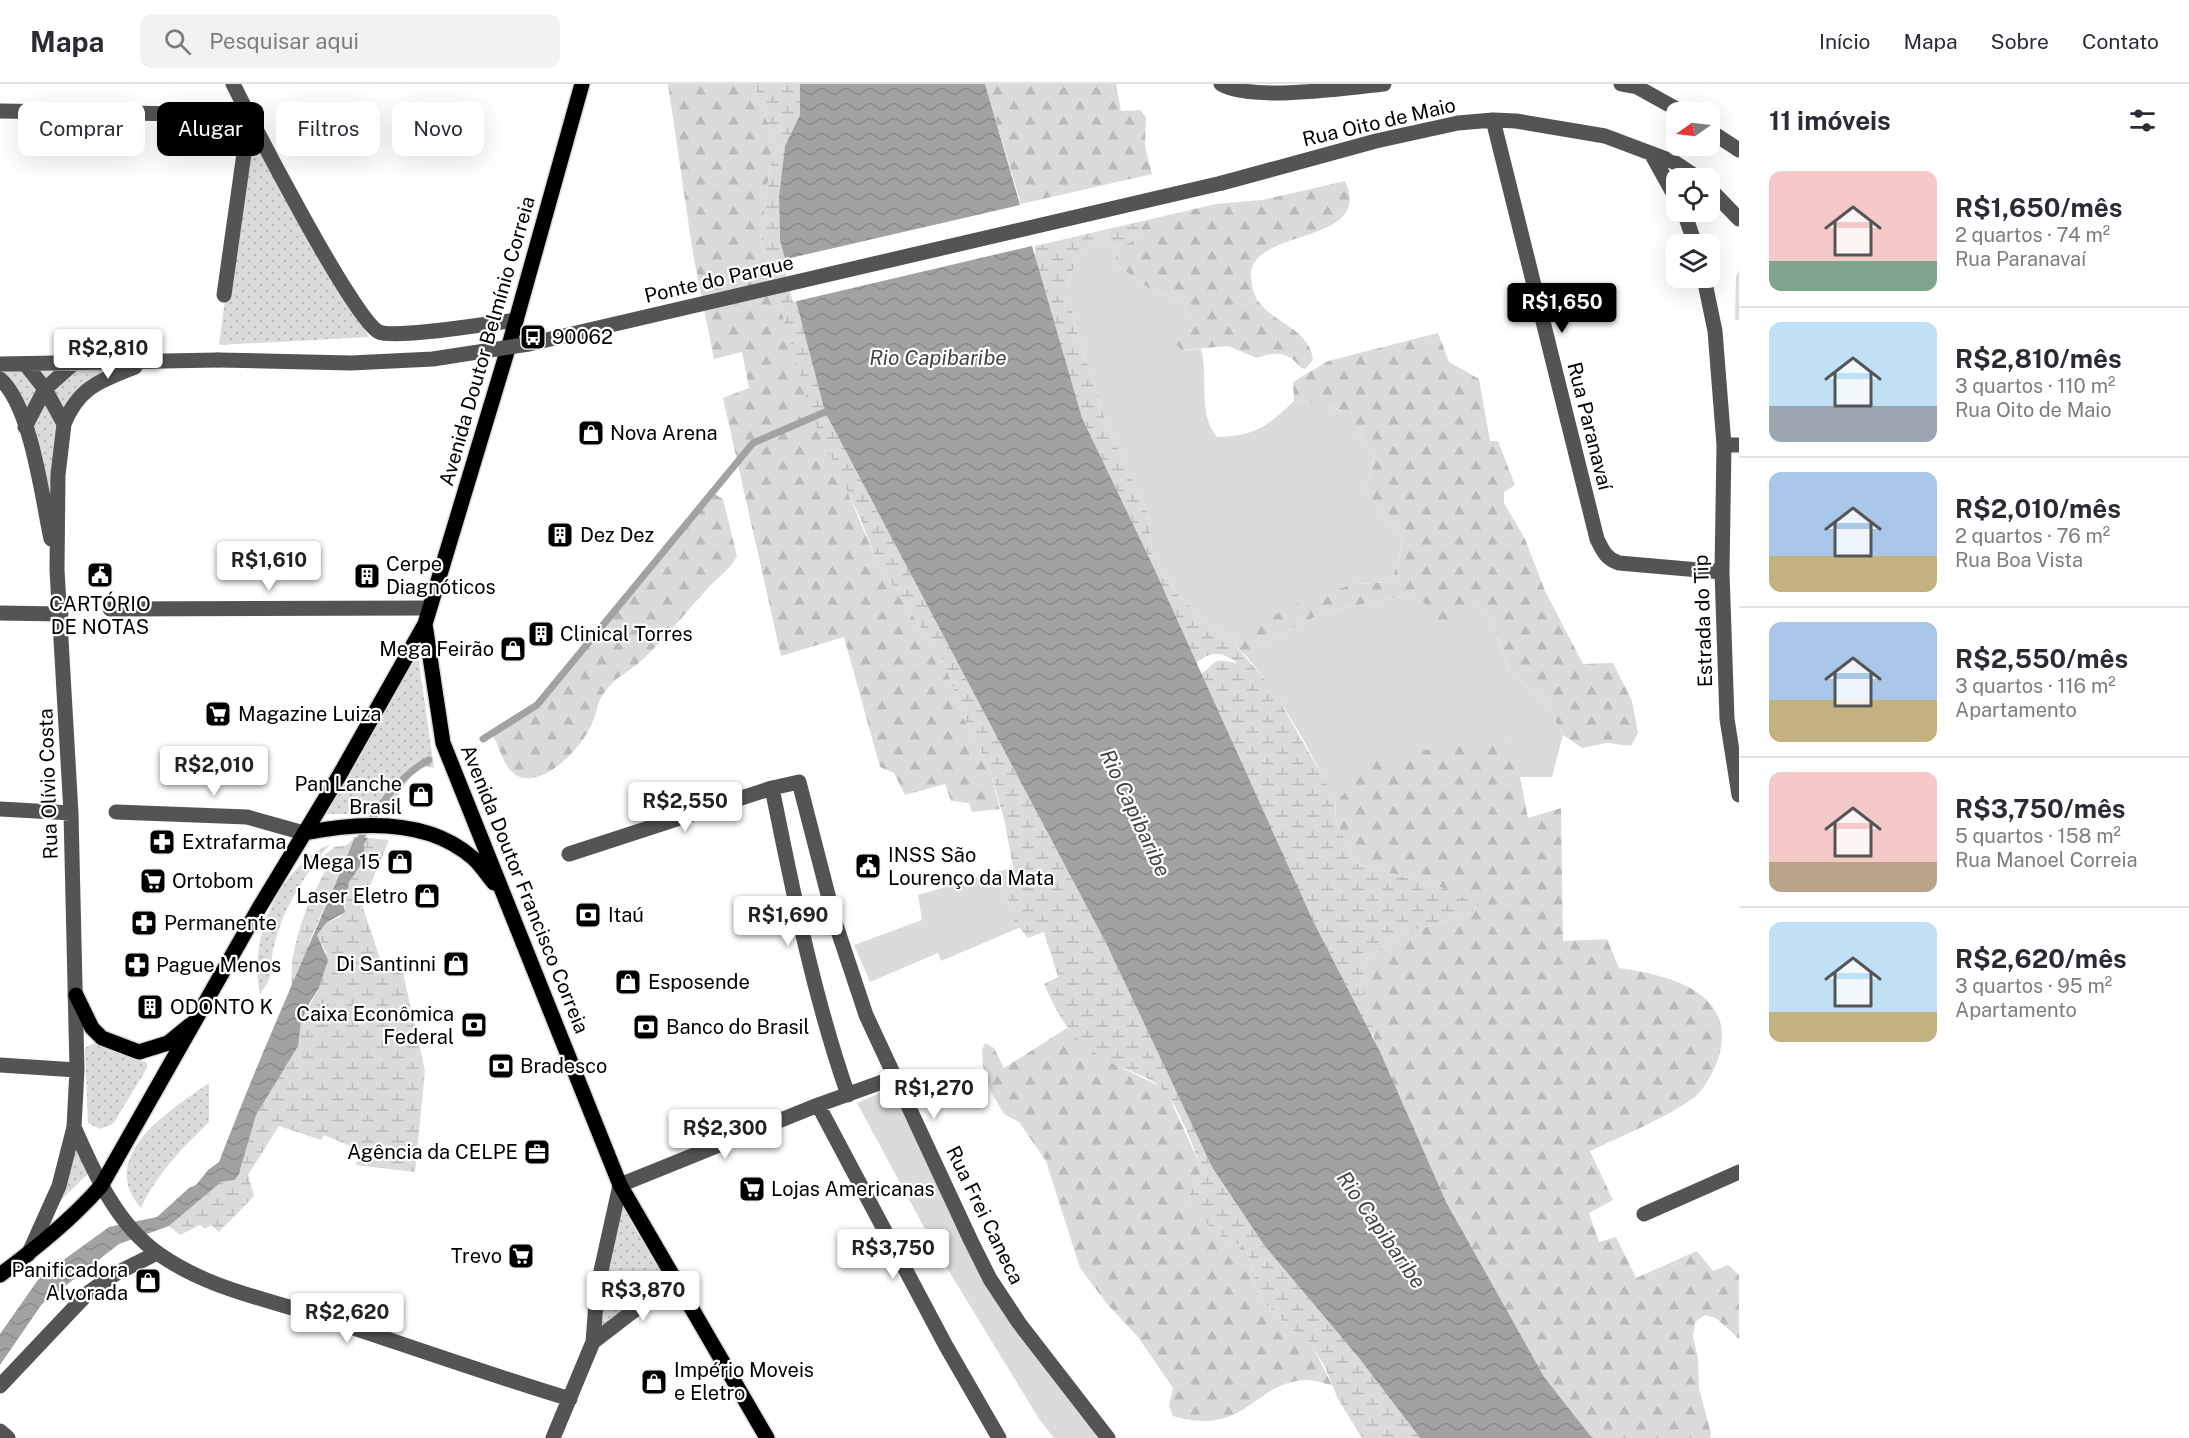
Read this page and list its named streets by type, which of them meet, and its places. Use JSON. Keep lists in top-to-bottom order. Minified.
{"streets":{"main road":["Avenida Doutor Belmínio Correia","Avenida Doutor Francisco Correia"],"street":["Rua Oito de Maio","Ponte do Parque","Rua Paranavaí","Estrada do Tip","Rua Olívio Costa","Rua Frei Caneca"]},"crossings":[["Rua Oito de Maio","Ponte do Parque"],["Rua Oito de Maio","Rua Paranavaí"],["Avenida Doutor Belmínio Correia","Avenida Doutor Francisco Correia"],["Rua Paranavaí","Estrada do Tip"]],"water":["Rio Capibaribe"],"places":{"bus stop":["90062"],"shop":["Nova Arena","Mega Feirão","Pan Lanche Brasil","Mega 15","Laser Eletro","Di Santinni","Esposende","Panificadora Alvorada","Império Moveis e Eletro"],"building":["Dez Dez","Cerpe Diagnóticos","Clinical Torres","ODONTO K"],"public building":["CARTÓRIO DE NOTAS","INSS São Lourenço da Mata"],"supermarket":["Magazine Luiza","Ortobom","Lojas Americanas","Trevo"],"pharmacy":["Extrafarma","Permanente","Pague Menos"],"bank":["Itaú","Caixa Econômica Federal","Banco do Brasil","Bradesco"],"office":["Agência da CELPE"]},"north":"left","page":{"header":"Mapa","search":"Pesquisar aqui","nav":["Início","Mapa","Sobre","Contato"],"heading":"11 imóveis","chip":["Comprar","Alugar","Filtros","Novo"],"list":[{"name":"R$1,650/mês","note":"2 quartos · 74 m² · Rua Paranavaí"},{"name":"R$2,810/mês","note":"3 quartos · 110 m² · Rua Oito de Maio"},{"name":"R$2,010/mês","note":"2 quartos · 76 m² · Rua Boa Vista"},{"name":"R$2,550/mês","note":"3 quartos · 116 m² · Apartamento"},{"name":"R$3,750/mês","note":"5 quartos · 158 m² · Rua Manoel Correia"},{"name":"R$2,620/mês","note":"3 quartos · 95 m² · Apartamento"}],"price":["R$1,650","R$2,810","R$1,610","R$2,010","R$2,550","R$1,690","R$1,270","R$2,300","R$3,750","R$3,870","R$2,620"]}}
